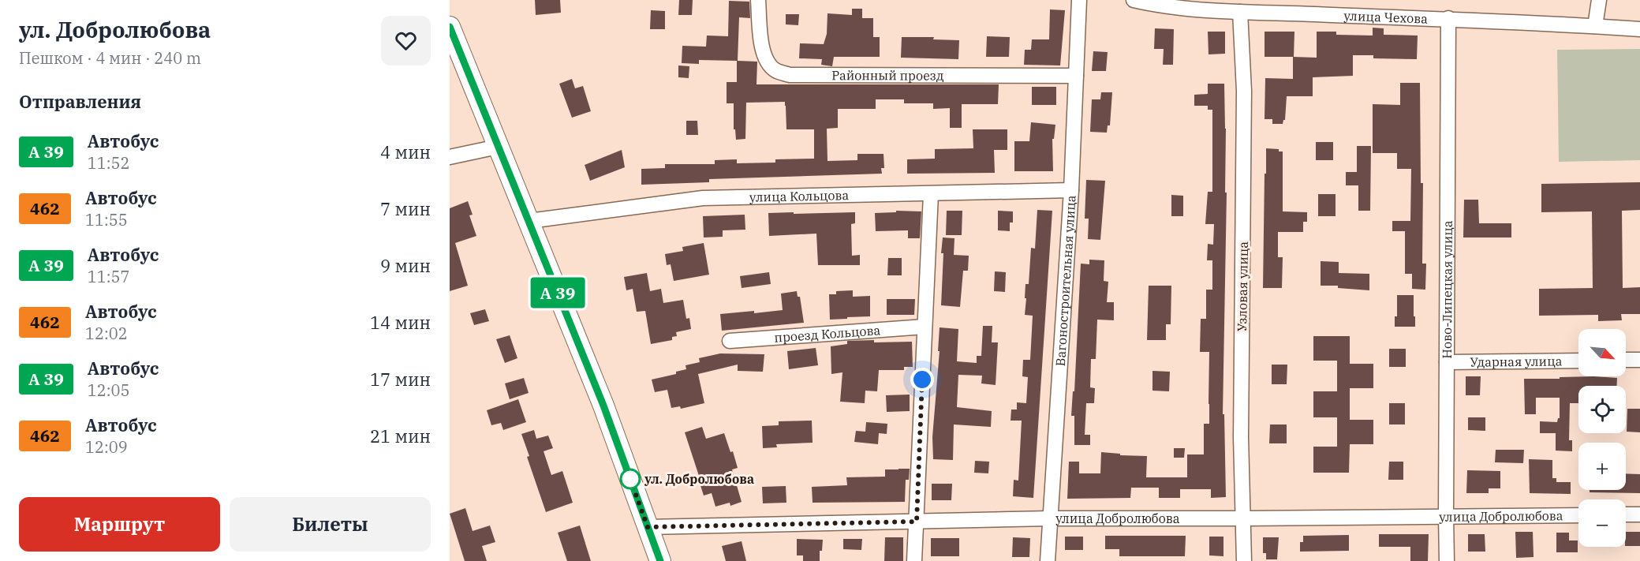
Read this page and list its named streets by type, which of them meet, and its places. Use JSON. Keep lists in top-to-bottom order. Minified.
{"streets":{"street":["улица Чехова","Районный проезд","улица Кольцова","Вагоностроительная улица","Узловая улица","Ново-Липецкая улица","проезд Кольцова","Ударная улица","улица Добролюбова"]},"crossings":[["улица Чехова","Узловая улица"],["улица Чехова","Ново-Липецкая улица"],["Районный проезд","Вагоностроительная улица"],["улица Кольцова","Вагоностроительная улица"],["Вагоностроительная улица","улица Добролюбова"],["Узловая улица","улица Добролюбова"],["Ново-Липецкая улица","Ударная улица"],["Ново-Липецкая улица","улица Добролюбова"]],"places":["ул. Добролюбова"],"north":"bottom right","page":{"heading":[["ул. Добролюбова","Пешком · 4 мин · 240 m"],"Отправления"],"on_map":"А 39","list":[{"mark":"А 39","name":"Автобус","note":"11:52","value":"4 мин"},{"mark":"462","name":"Автобус","note":"11:55","value":"7 мин"},{"mark":"А 39","name":"Автобус","note":"11:57","value":"9 мин"},{"mark":"462","name":"Автобус","note":"12:02","value":"14 мин"},{"mark":"А 39","name":"Автобус","note":"12:05","value":"17 мин"},{"mark":"462","name":"Автобус","note":"12:09","value":"21 мин"}],"map_buttons":["+","−"],"buttons":["Маршрут","Билеты"]}}
